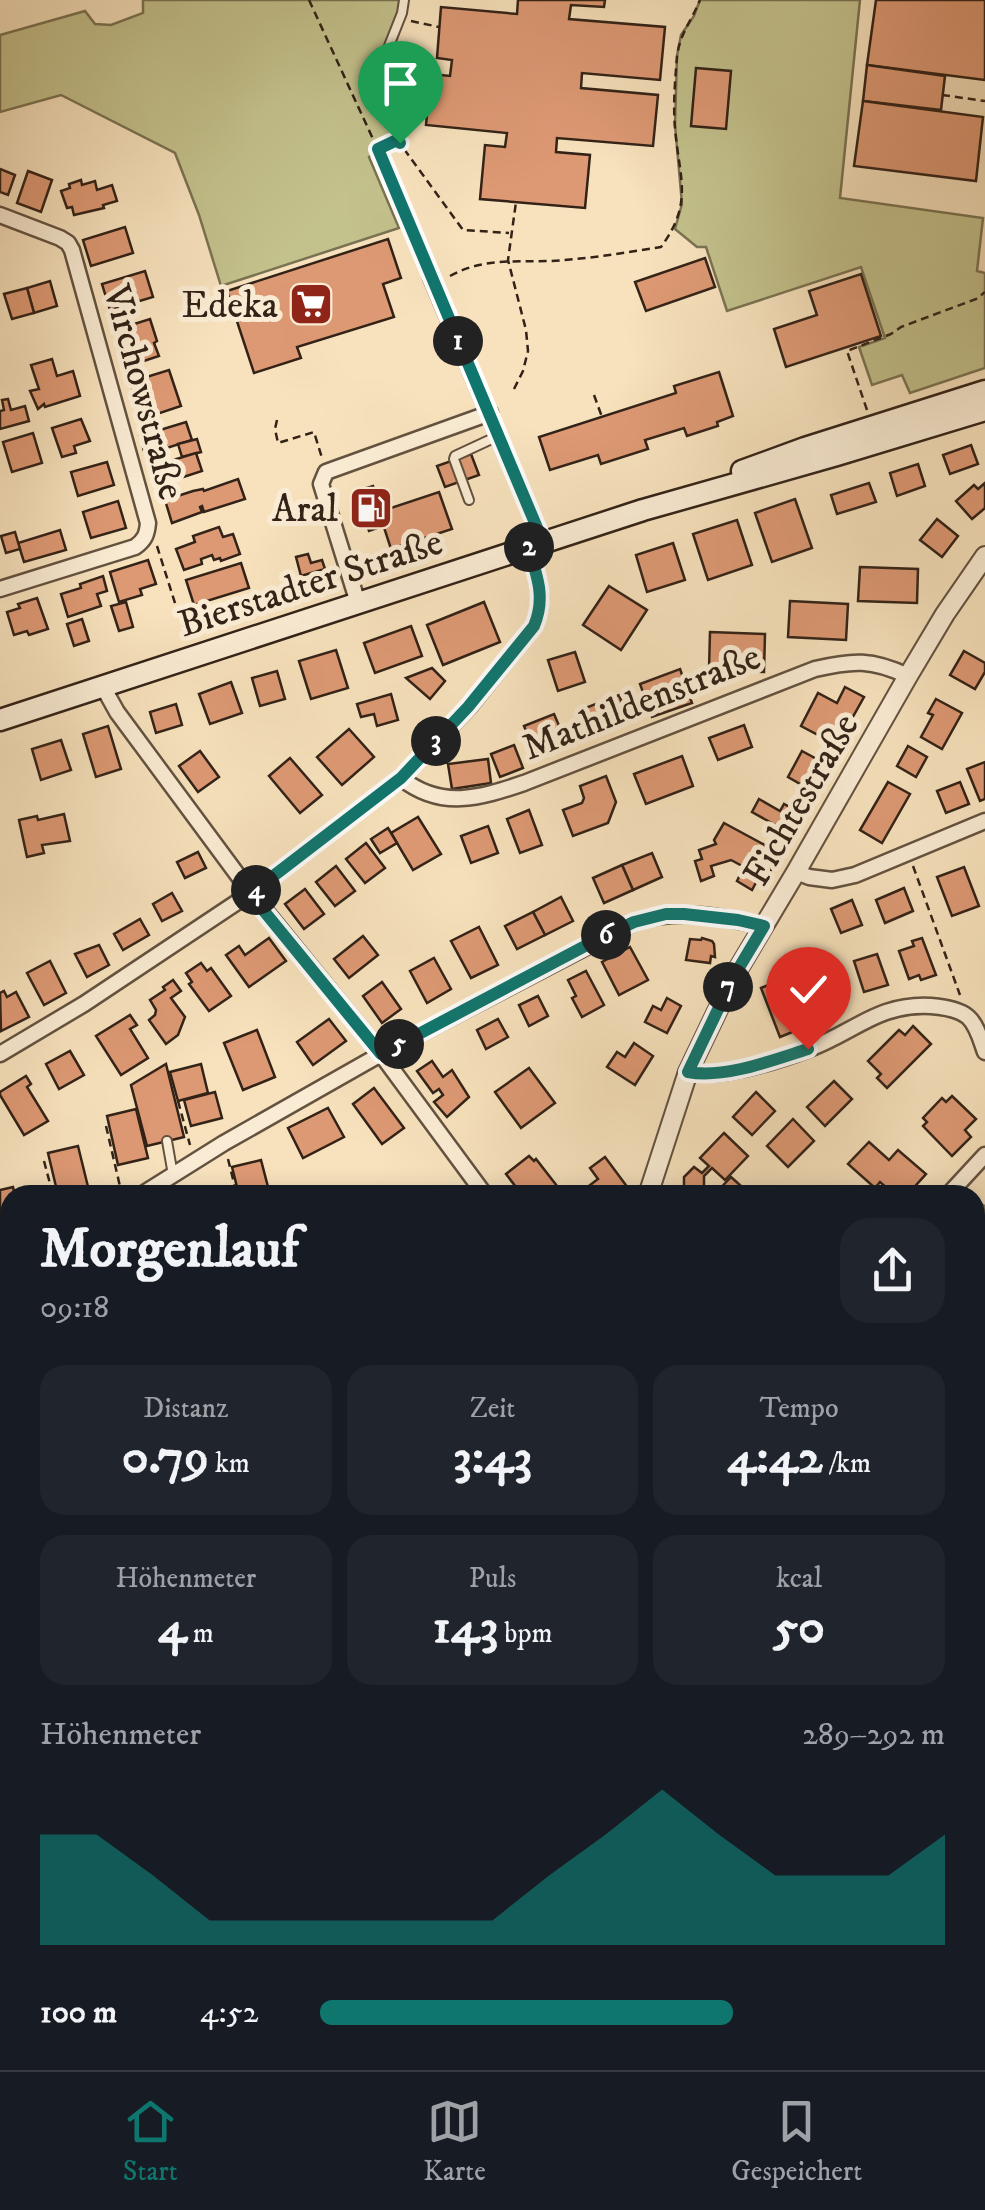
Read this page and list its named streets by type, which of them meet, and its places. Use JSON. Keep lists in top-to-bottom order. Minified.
{"streets":{"main road":["Bierstadter Straße"],"street":["Virchowstraße","Mathildenstraße","Fichtestraße"]},"crossings":[["Mathildenstraße","Fichtestraße"]],"places":{"supermarket":["Edeka"],"fuel station":["Aral"]},"page":{"pins":["1","2","3","4","6","7","5"],"heading":["Morgenlauf","09:18"],"stats":[["Distanz","0.79 km"],["Zeit","3:43"],["Tempo","4:42 /km"],["Höhenmeter","4 m"],["Puls","143 bpm"],["kcal","50"]],"chart":["Höhenmeter","289–292 m"],"list":[{"name":"100 m","note":"4:52"}],"tabs":["Start","Karte","Gespeichert"]}}
